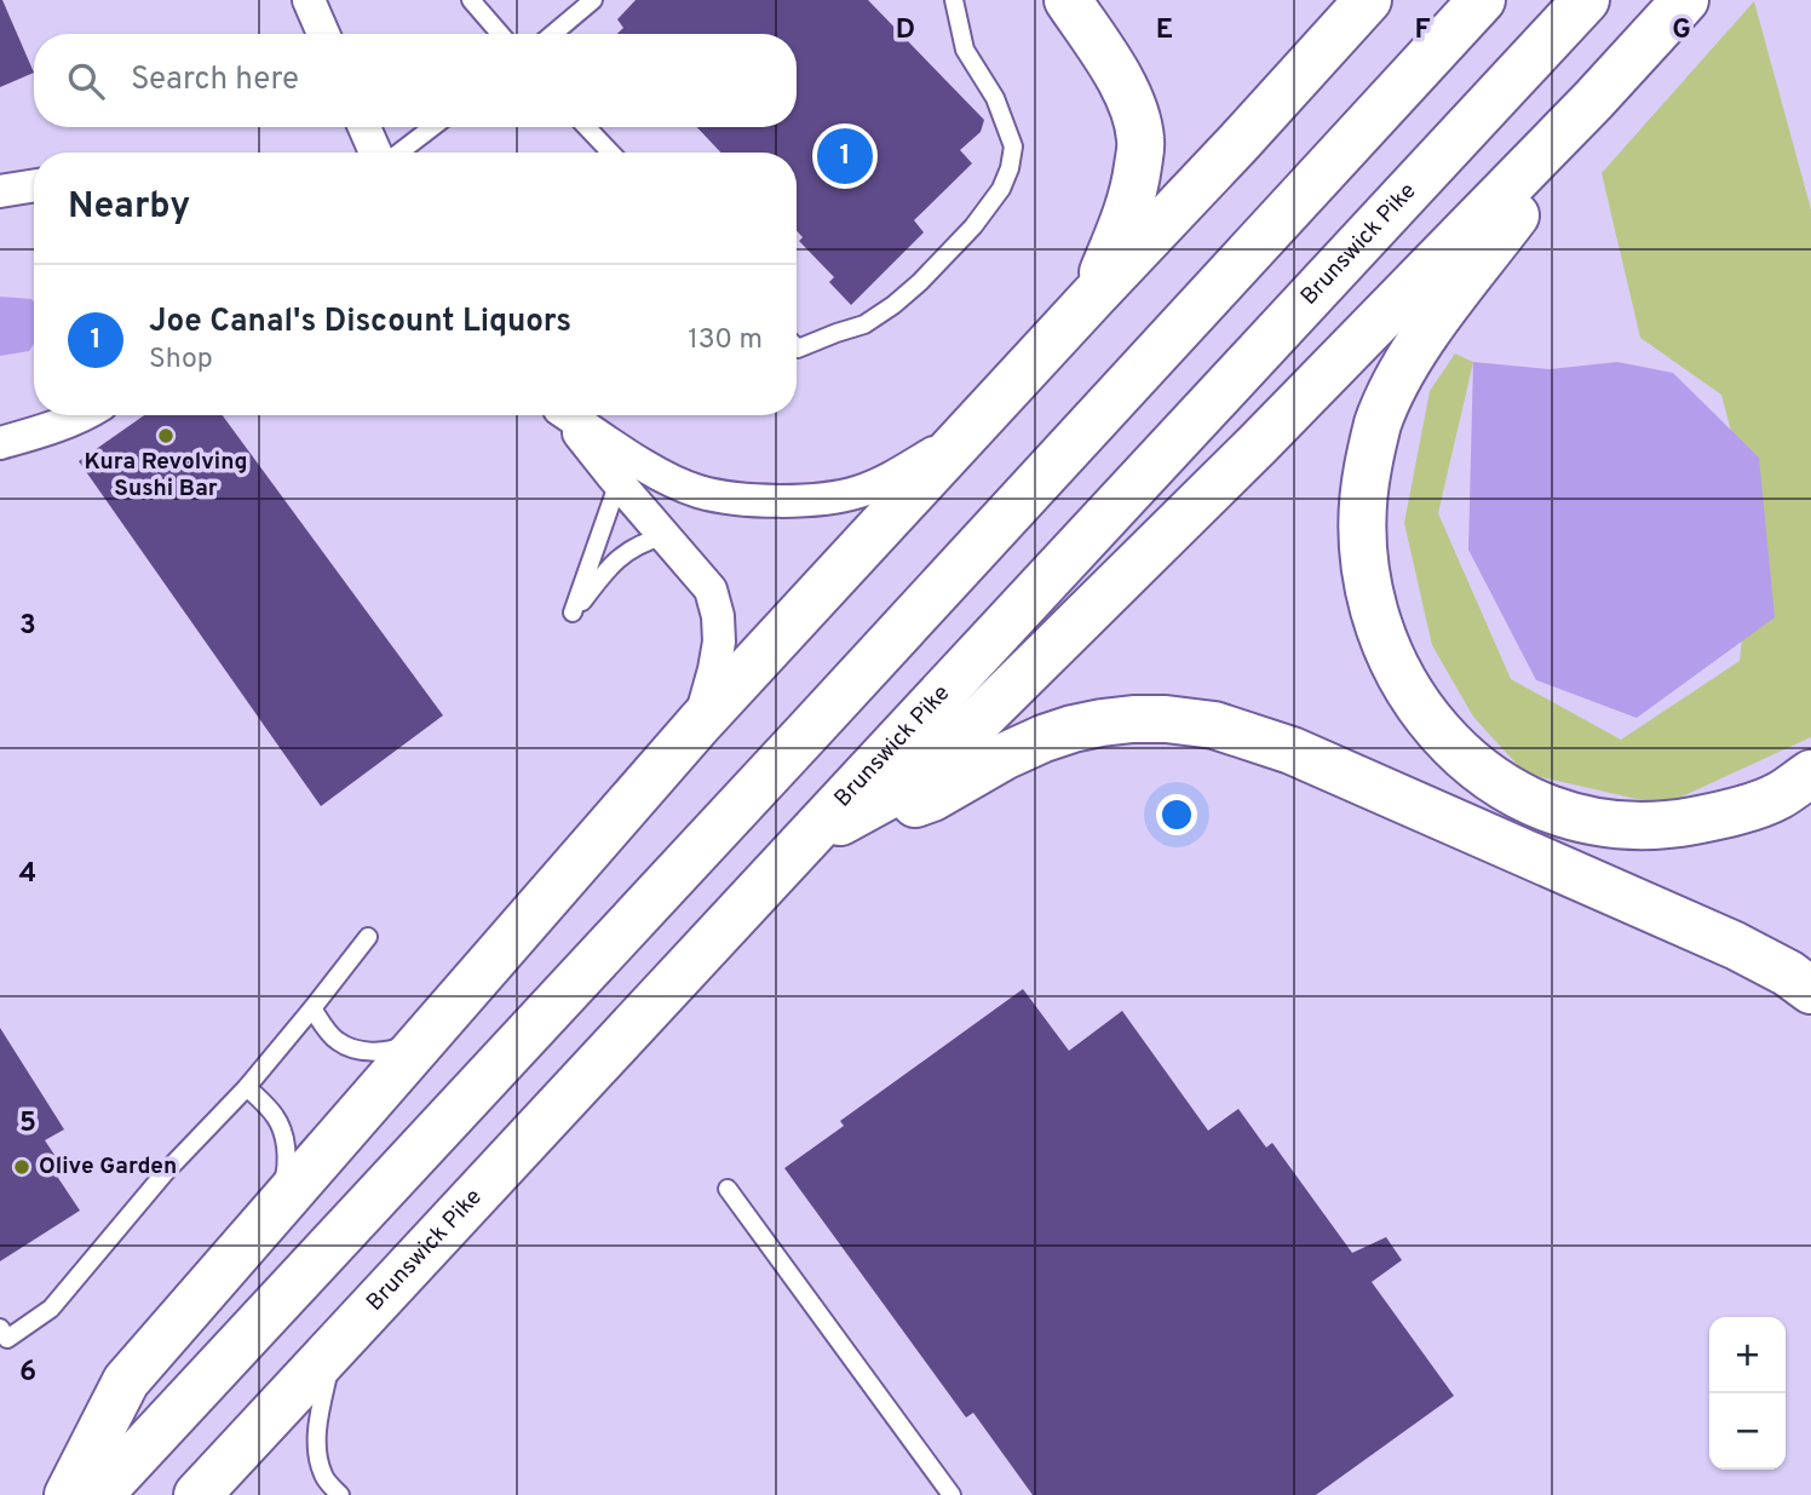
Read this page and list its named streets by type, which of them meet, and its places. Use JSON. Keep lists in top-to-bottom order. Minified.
{"streets":{"highway":["Brunswick Pike"]},"places":["Kura Revolving Sushi Bar","Olive Garden"],"page":{"search":"Search here","pins":"1","heading":"Nearby","list":[{"mark":"1","name":"Joe Canal's Discount Liquors","note":"Shop","value":"130 m"}],"map_buttons":["+","−"]},"grid":{"columns":["D","E","F","G"],"rows":["3","4","5","6"]}}
